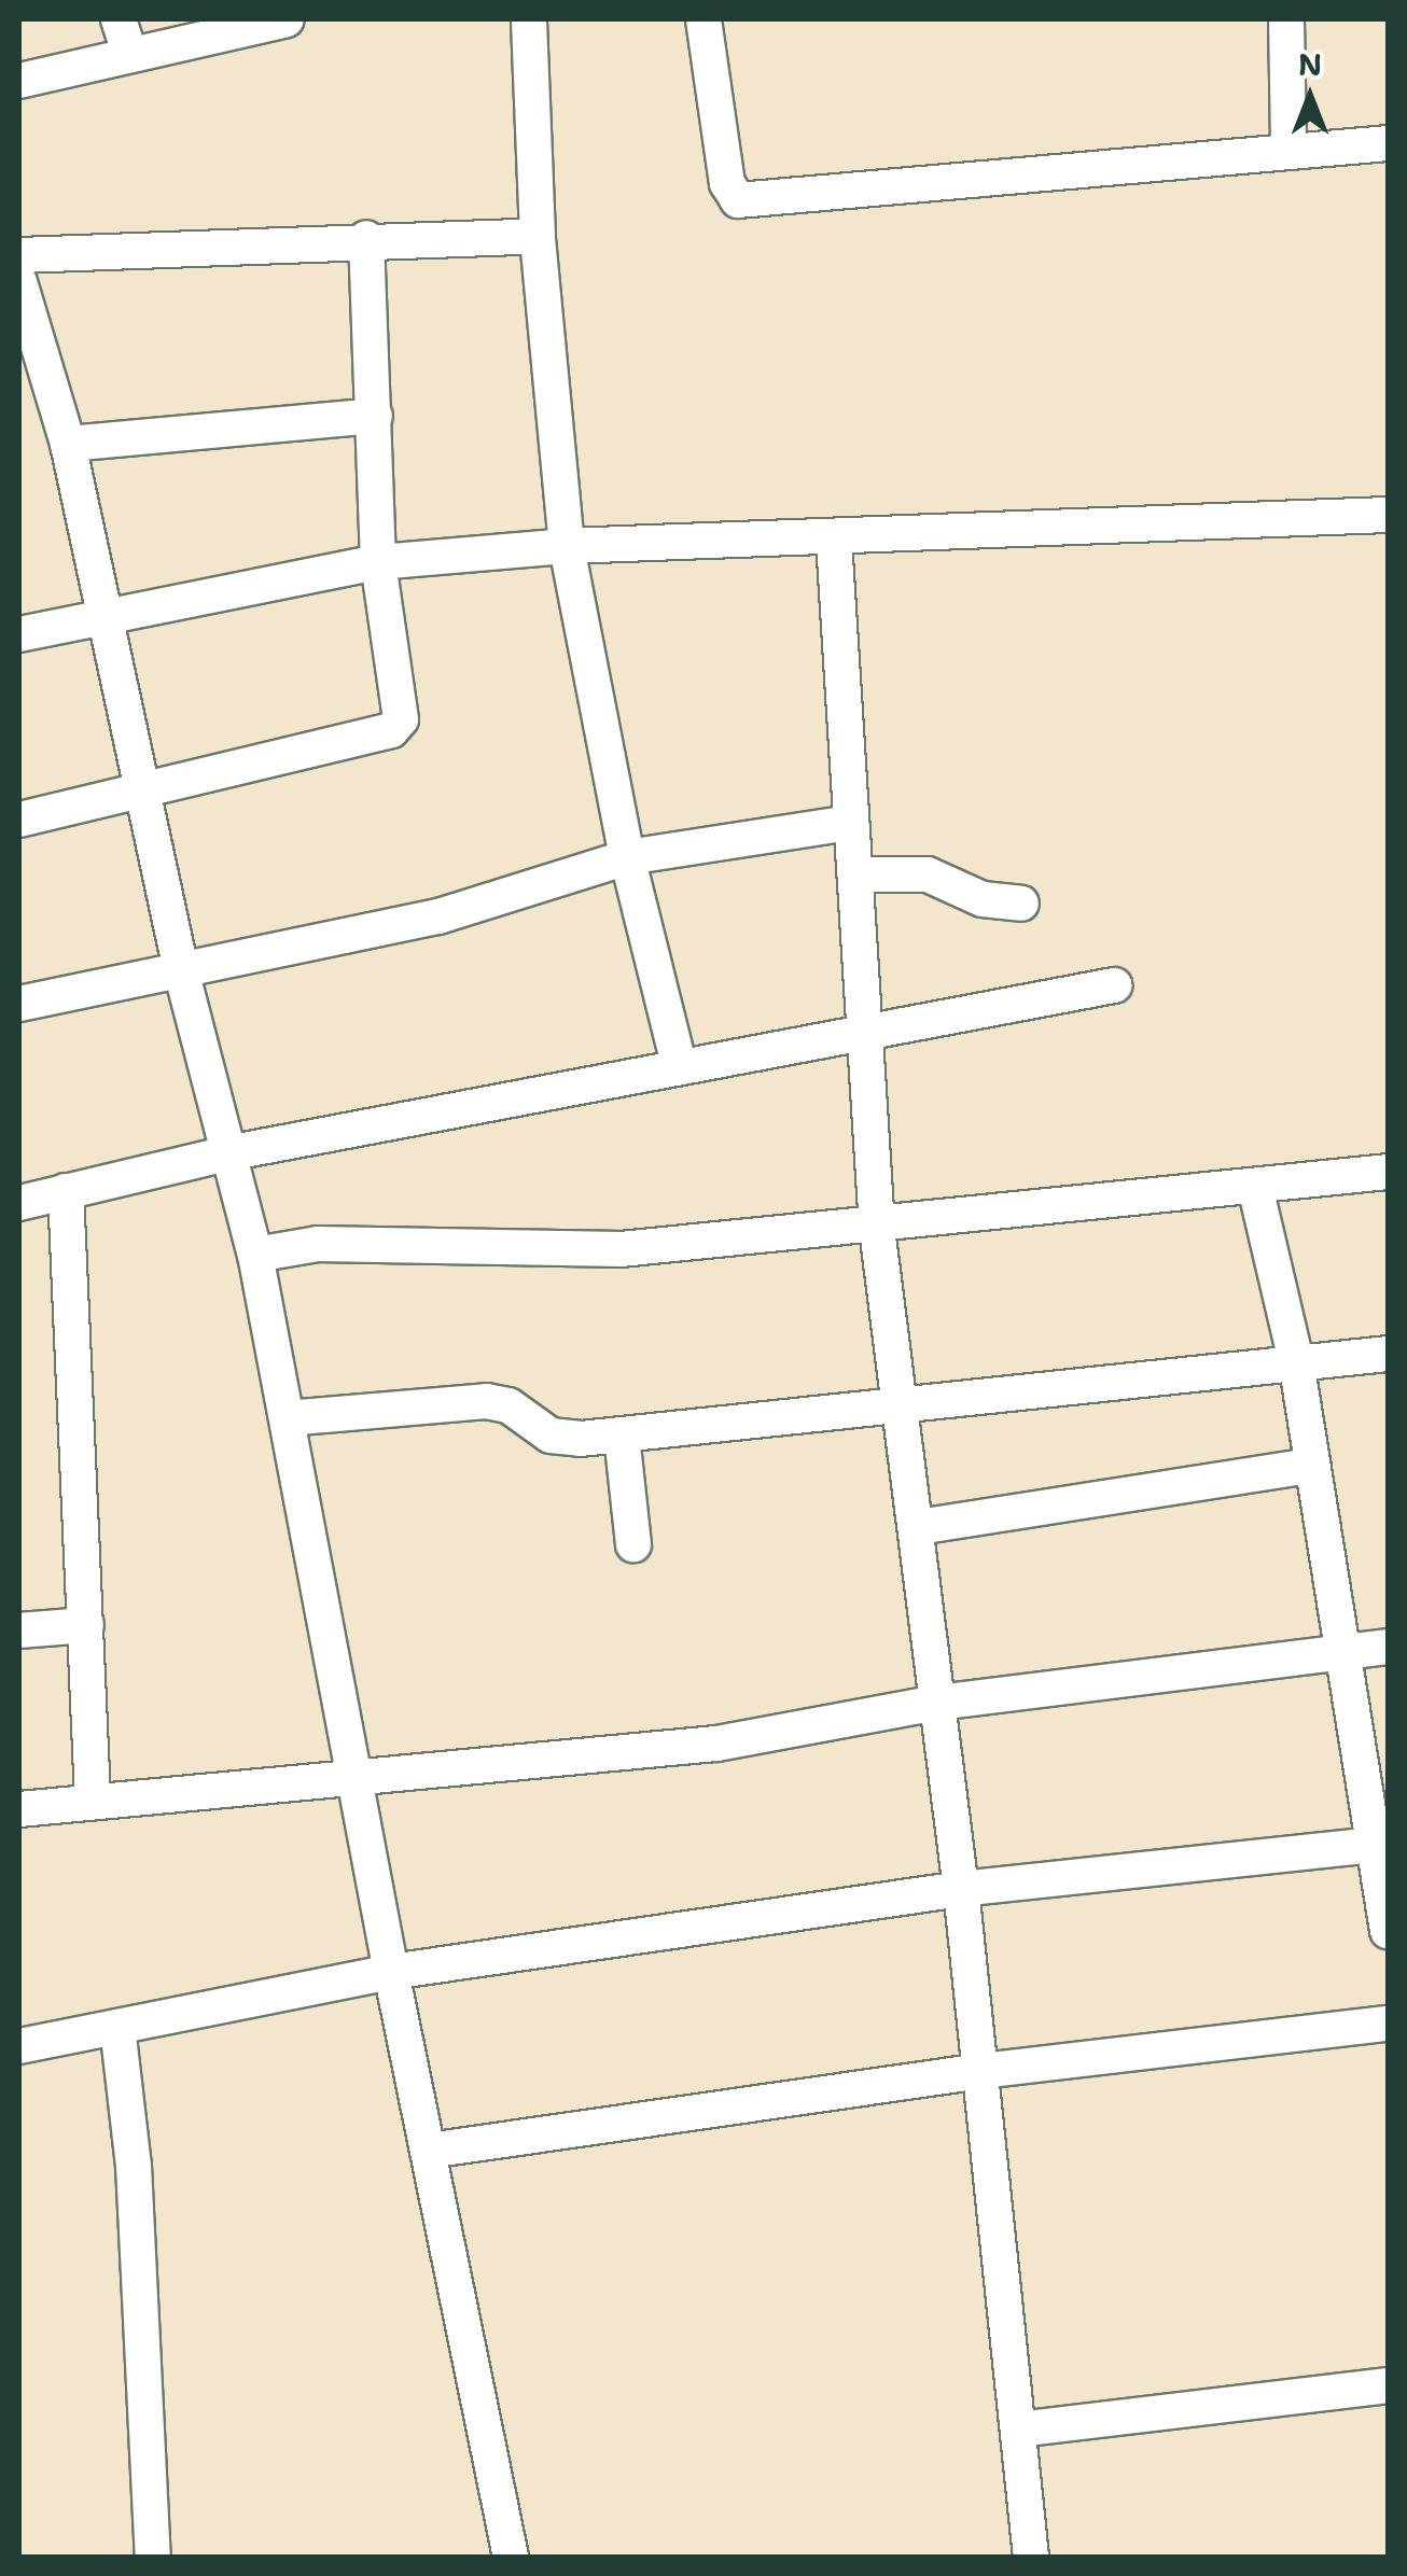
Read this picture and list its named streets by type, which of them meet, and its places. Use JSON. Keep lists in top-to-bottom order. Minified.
{"north":"top"}
